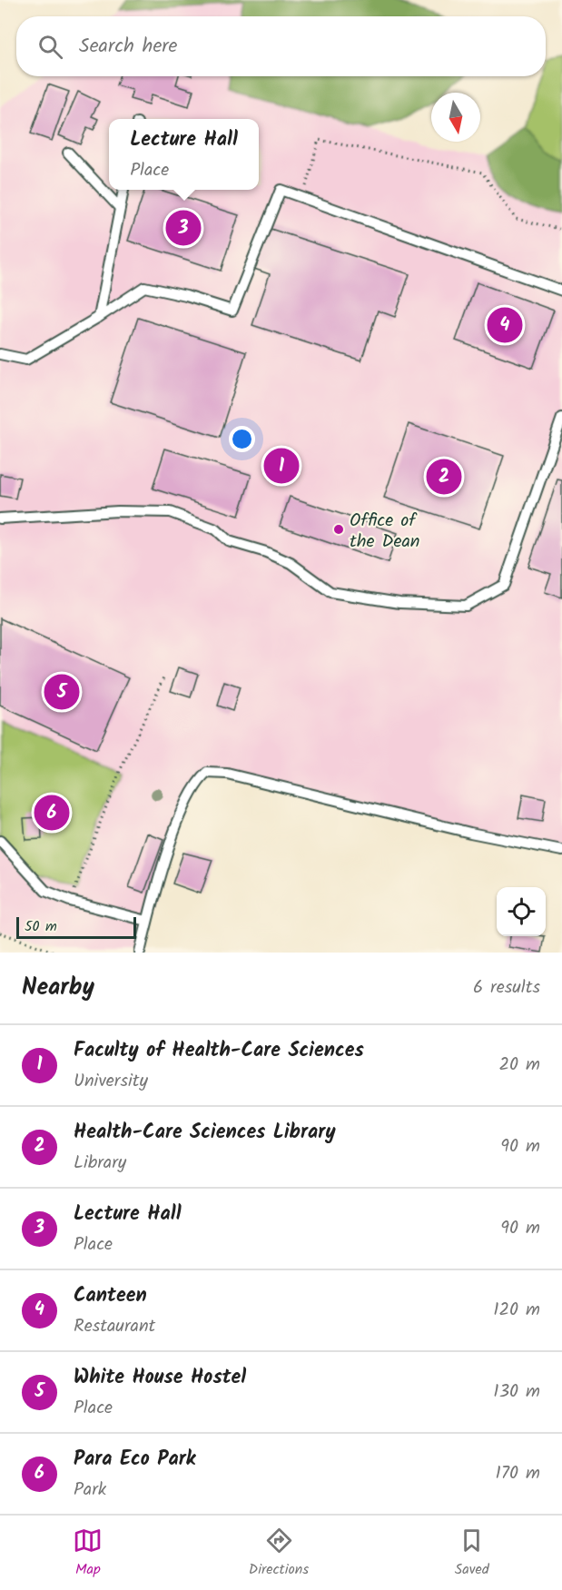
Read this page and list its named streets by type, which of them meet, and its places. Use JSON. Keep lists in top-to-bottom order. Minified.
{"places":["Office of the Dean"],"scale_bar":"50 m","north":"bottom","page":{"search":"Search here","popup":["Lecture Hall","Place"],"pins":["3","4","1","2","5","6"],"scale":"50 m","heading":["Nearby","6 results"],"list":[{"mark":"1","name":"Faculty of Health-Care Sciences","note":"University","value":"20 m"},{"mark":"2","name":"Health-Care Sciences Library","note":"Library","value":"90 m"},{"mark":"3","name":"Lecture Hall","note":"Place","value":"90 m"},{"mark":"4","name":"Canteen","note":"Restaurant","value":"120 m"},{"mark":"5","name":"White House Hostel","note":"Place","value":"130 m"},{"mark":"6","name":"Para Eco Park","note":"Park","value":"170 m"}],"nav":["Map","Directions","Saved"]}}
